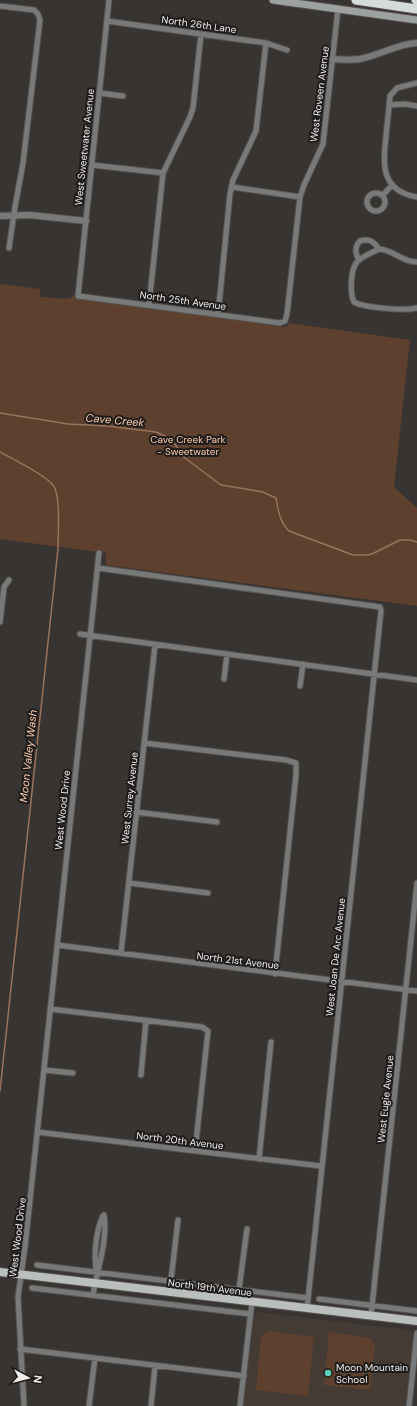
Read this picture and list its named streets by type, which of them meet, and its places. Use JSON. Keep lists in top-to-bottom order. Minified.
{"streets":{"main road":["North 19th Avenue"],"street":["North 26th Lane","West Roveen Avenue","West Sweetwater Avenue","North 25th Avenue","West Surrey Avenue","West Wood Drive","West Joan De Arc Avenue","North 21st Avenue","West Eugie Avenue","North 20th Avenue"]},"crossings":[["North 26th Lane","West Sweetwater Avenue"],["West Roveen Avenue","North 25th Avenue"],["West Sweetwater Avenue","North 25th Avenue"],["West Surrey Avenue","North 21st Avenue"],["West Wood Drive","West Joan De Arc Avenue"],["West Wood Drive","North 21st Avenue"],["West Wood Drive","North 20th Avenue"],["West Wood Drive","North 19th Avenue"],["West Joan De Arc Avenue","North 21st Avenue"],["West Joan De Arc Avenue","North 20th Avenue"],["West Joan De Arc Avenue","North 19th Avenue"],["North 21st Avenue","West Eugie Avenue"],["West Eugie Avenue","North 19th Avenue"]],"water":["Cave Creek","Moon Valley Wash"],"parks":["Cave Creek Park - Sweetwater"],"places":["Moon Mountain School"],"north":"right"}
